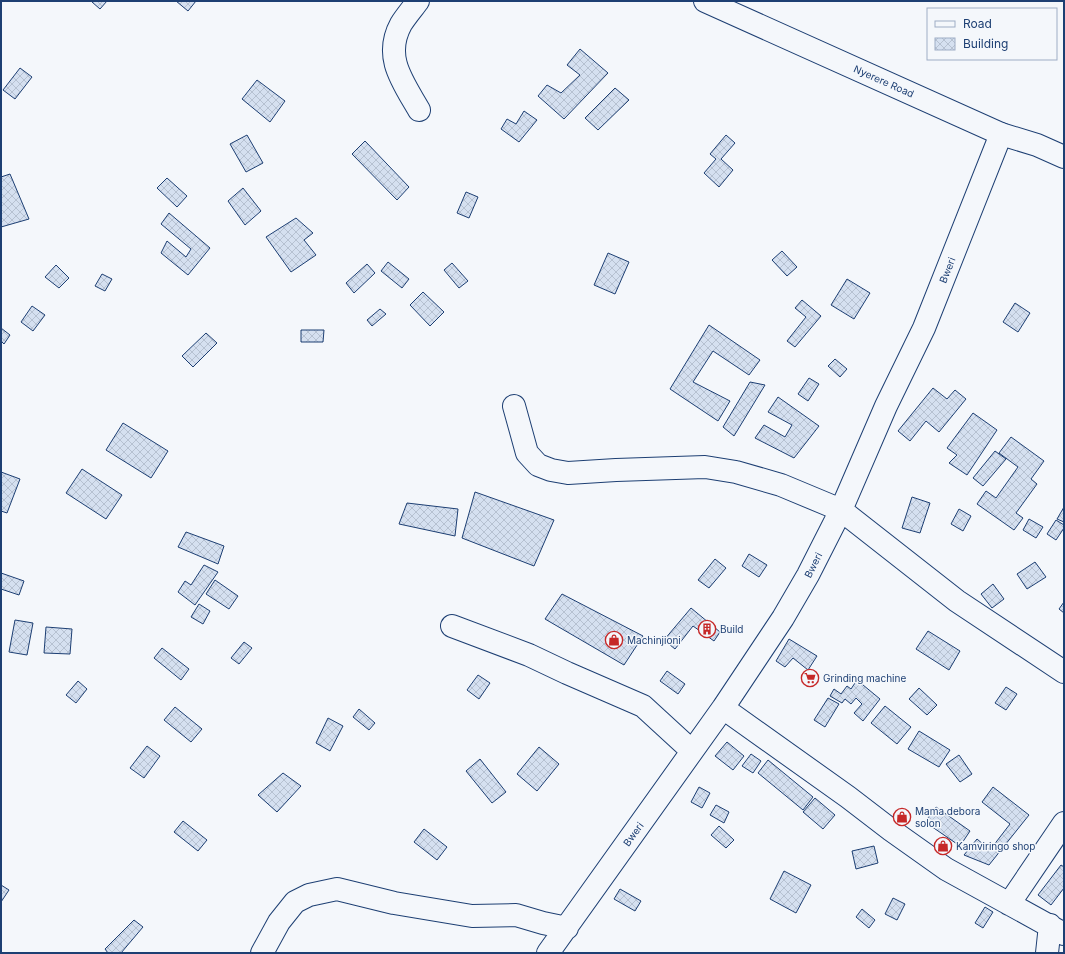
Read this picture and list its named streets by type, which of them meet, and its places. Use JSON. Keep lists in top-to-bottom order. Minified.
{"streets":{"street":["Nyerere Road","Bweri"]},"crossings":[["Nyerere Road","Bweri"]],"places":{"building":["Build"],"shop":["Machinjioni","Mama debora solon","Kamviringo shop"],"supermarket":["Grinding machine"]},"legend":["Road","Building"]}
